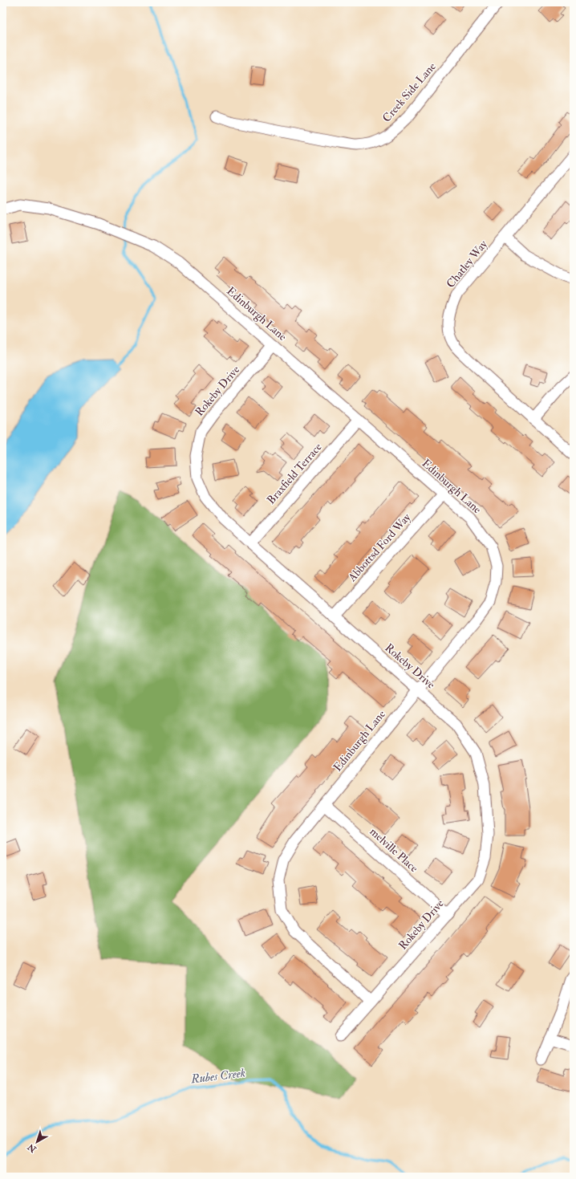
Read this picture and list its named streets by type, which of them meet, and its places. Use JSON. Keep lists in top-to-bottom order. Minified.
{"streets":{"street":["Creek Side Lane","Chatley Way","Edinburgh Lane","Rokeby Drive","Braxfield Terrace","Abbottsd Ford Way","melville Place"]},"crossings":[["Edinburgh Lane","Rokeby Drive"],["Edinburgh Lane","Braxfield Terrace"],["Edinburgh Lane","Abbottsd Ford Way"],["Edinburgh Lane","melville Place"],["Rokeby Drive","Braxfield Terrace"],["Rokeby Drive","Abbottsd Ford Way"],["Rokeby Drive","melville Place"]],"water":["Rubes Creek"],"north":"bottom left"}
